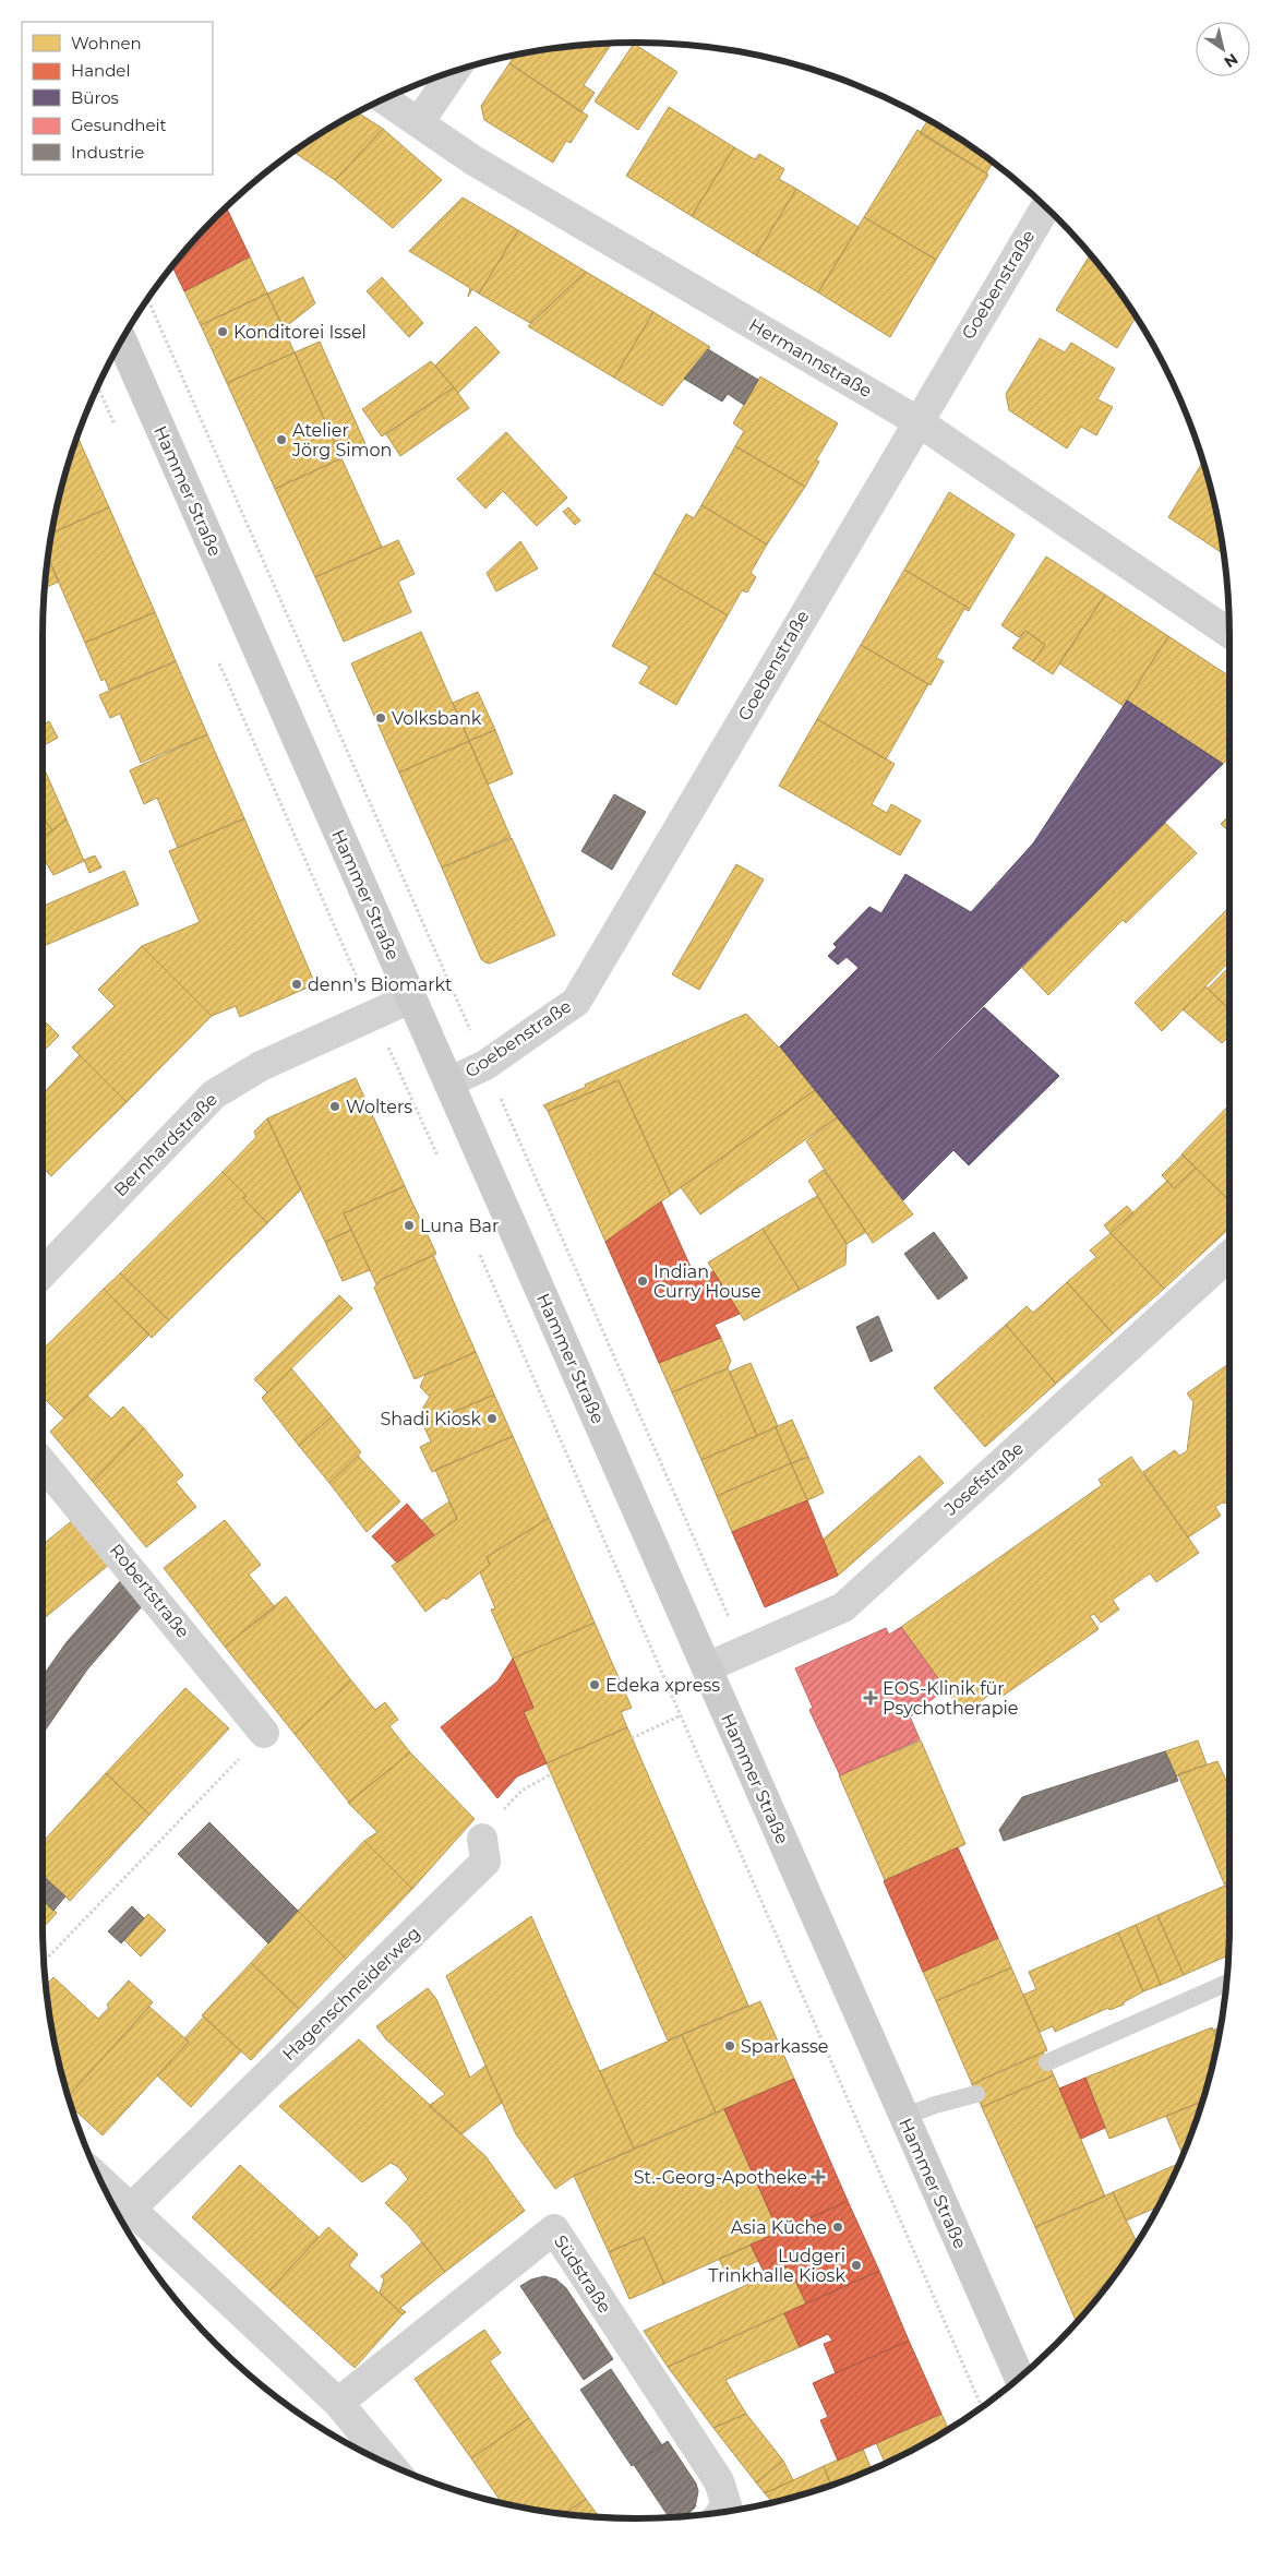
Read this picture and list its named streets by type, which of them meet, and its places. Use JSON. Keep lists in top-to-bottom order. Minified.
{"streets":{"main road":["Hammer Straße"],"street":["Goebenstraße","Hermannstraße","Bernhardstraße","Josefstraße","Robertstraße","Hagenschneiderweg","Südstraße"]},"crossings":[["Goebenstraße","Hermannstraße"],["Goebenstraße","Hammer Straße"],["Hammer Straße","Bernhardstraße"],["Hammer Straße","Josefstraße"]],"places":{"other":["Konditorei Issel","Atelier Jörg Simon","Volksbank","denn's Biomarkt","Wolters","Luna Bar","Indian Curry House","Shadi Kiosk","Edeka xpress","Sparkasse","Asia Küche","Ludgeri Trinkhalle Kiosk"],"health":["EOS-Klinik für Psychotherapie","St.-Georg-Apotheke"]},"legend":["Wohnen","Handel","Büros","Gesundheit","Industrie"],"north":"bottom right"}
